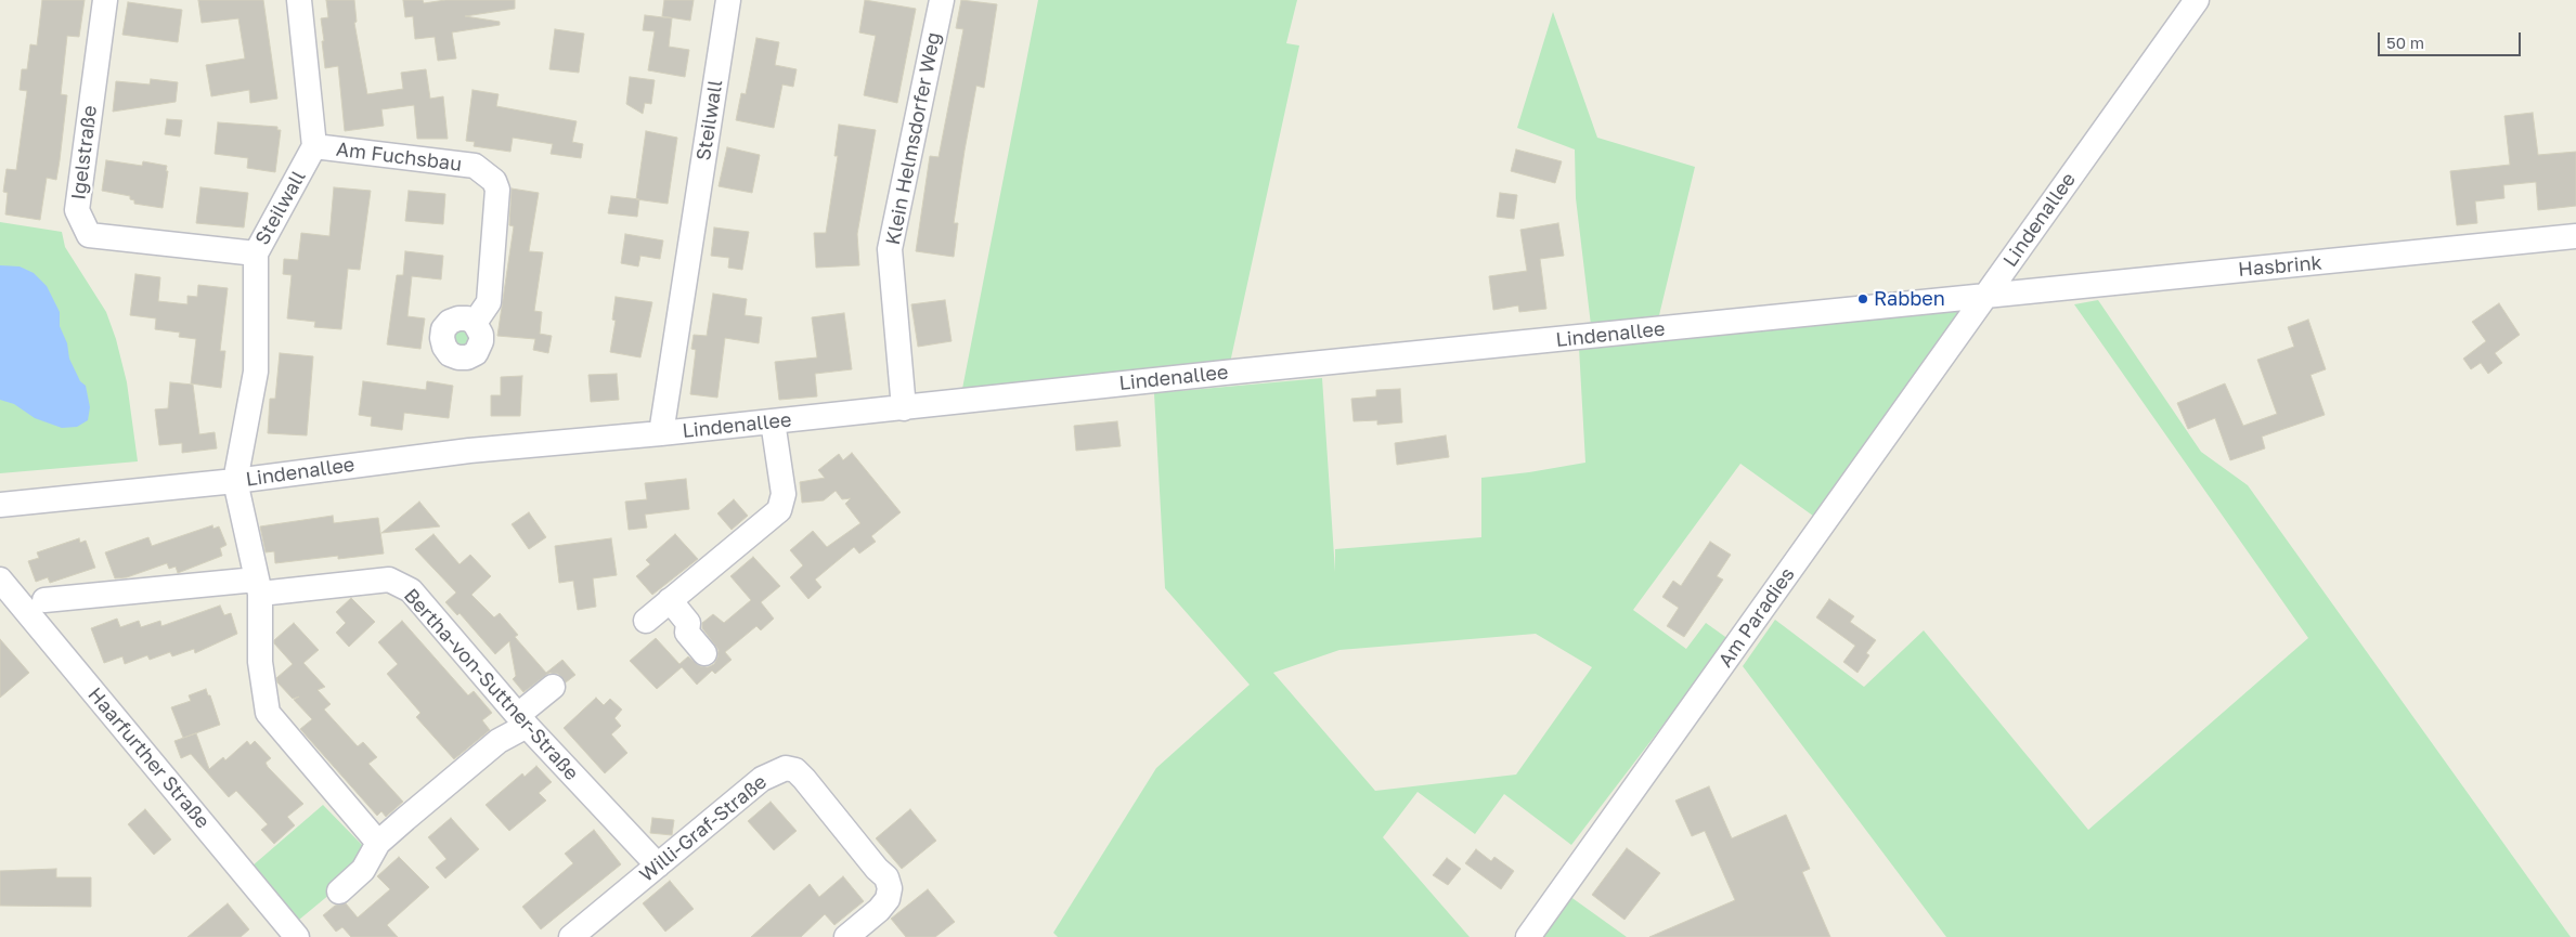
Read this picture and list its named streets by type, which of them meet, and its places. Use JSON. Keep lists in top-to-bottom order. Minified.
{"streets":{"street":["Steilwall","Klein Helmsdorfer Weg","Igelstraße","Am Fuchsbau","Lindenallee","Hasbrink","Am Paradies","Bertha-von-Suttner-Straße","Haarfurther Straße","Willi-Graf-Straße"]},"crossings":[["Steilwall","Igelstraße"],["Steilwall","Am Fuchsbau"],["Steilwall","Lindenallee"],["Klein Helmsdorfer Weg","Lindenallee"],["Lindenallee","Hasbrink"],["Lindenallee","Am Paradies"],["Hasbrink","Am Paradies"],["Bertha-von-Suttner-Straße","Willi-Graf-Straße"]],"places":["Rabben"],"scale_bar":"50 m"}
